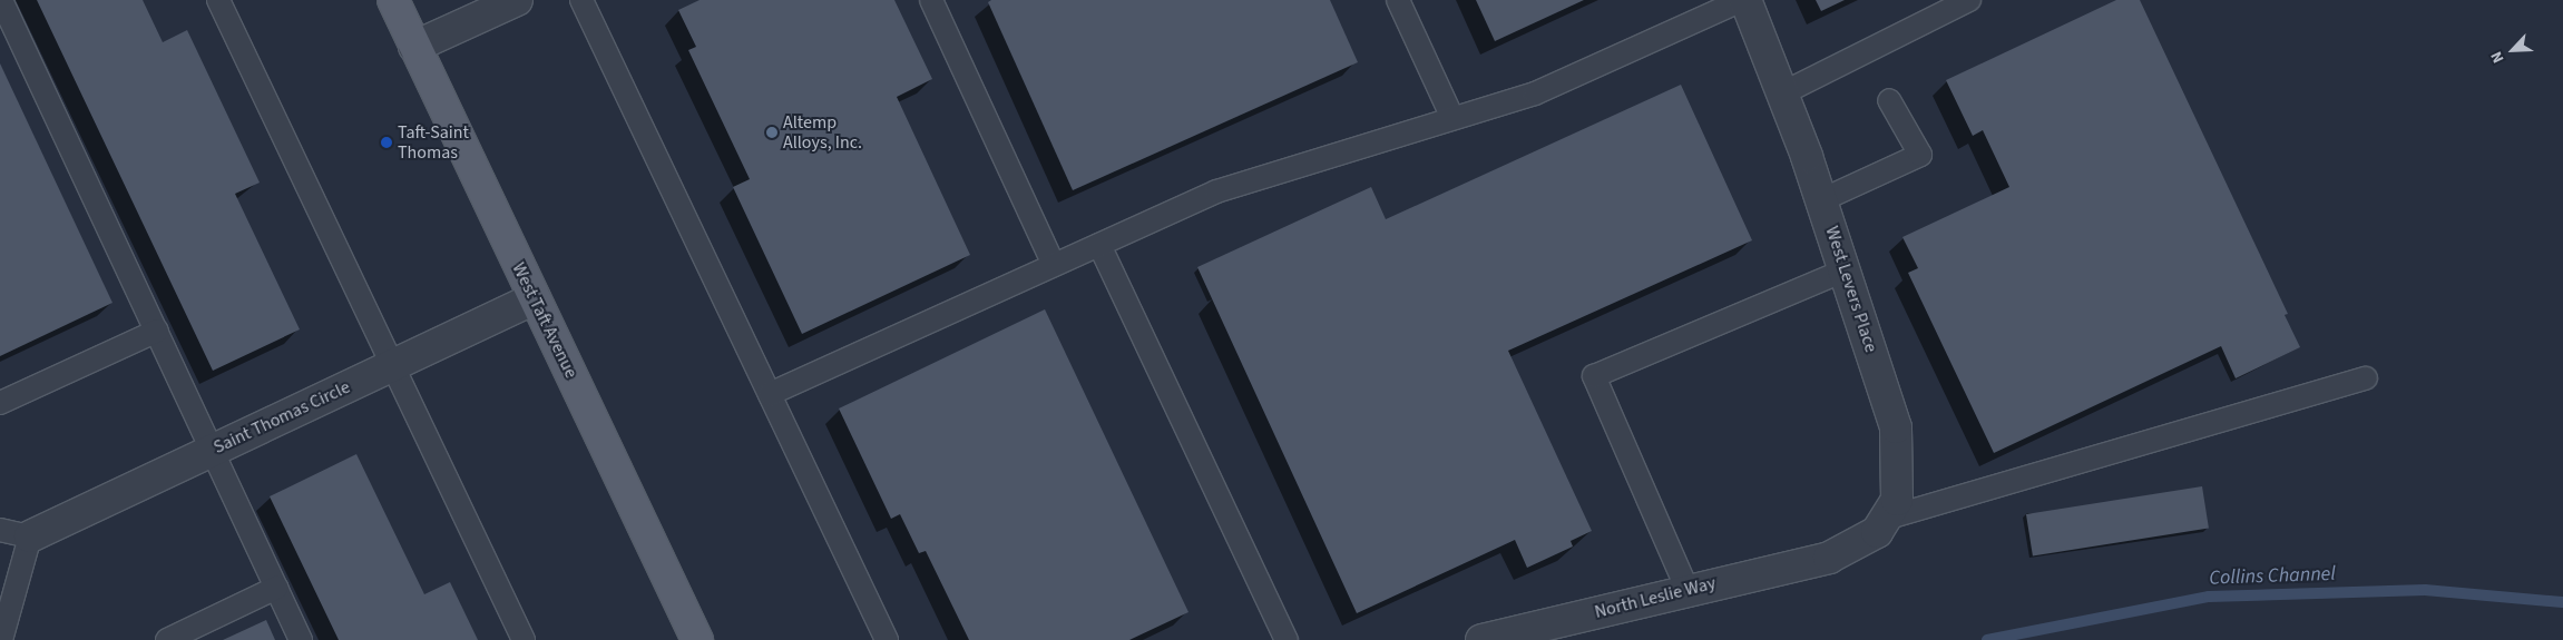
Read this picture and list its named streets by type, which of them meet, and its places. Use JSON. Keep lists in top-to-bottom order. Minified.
{"streets":{"main road":["West Taft Avenue"],"street":["West Levers Place","Saint Thomas Circle","North Leslie Way"]},"crossings":[["West Levers Place","North Leslie Way"],["West Taft Avenue","Saint Thomas Circle"]],"water":["Collins Channel"],"places":["Altemp Alloys, Inc.","Taft-Saint Thomas"],"north":"bottom left"}
